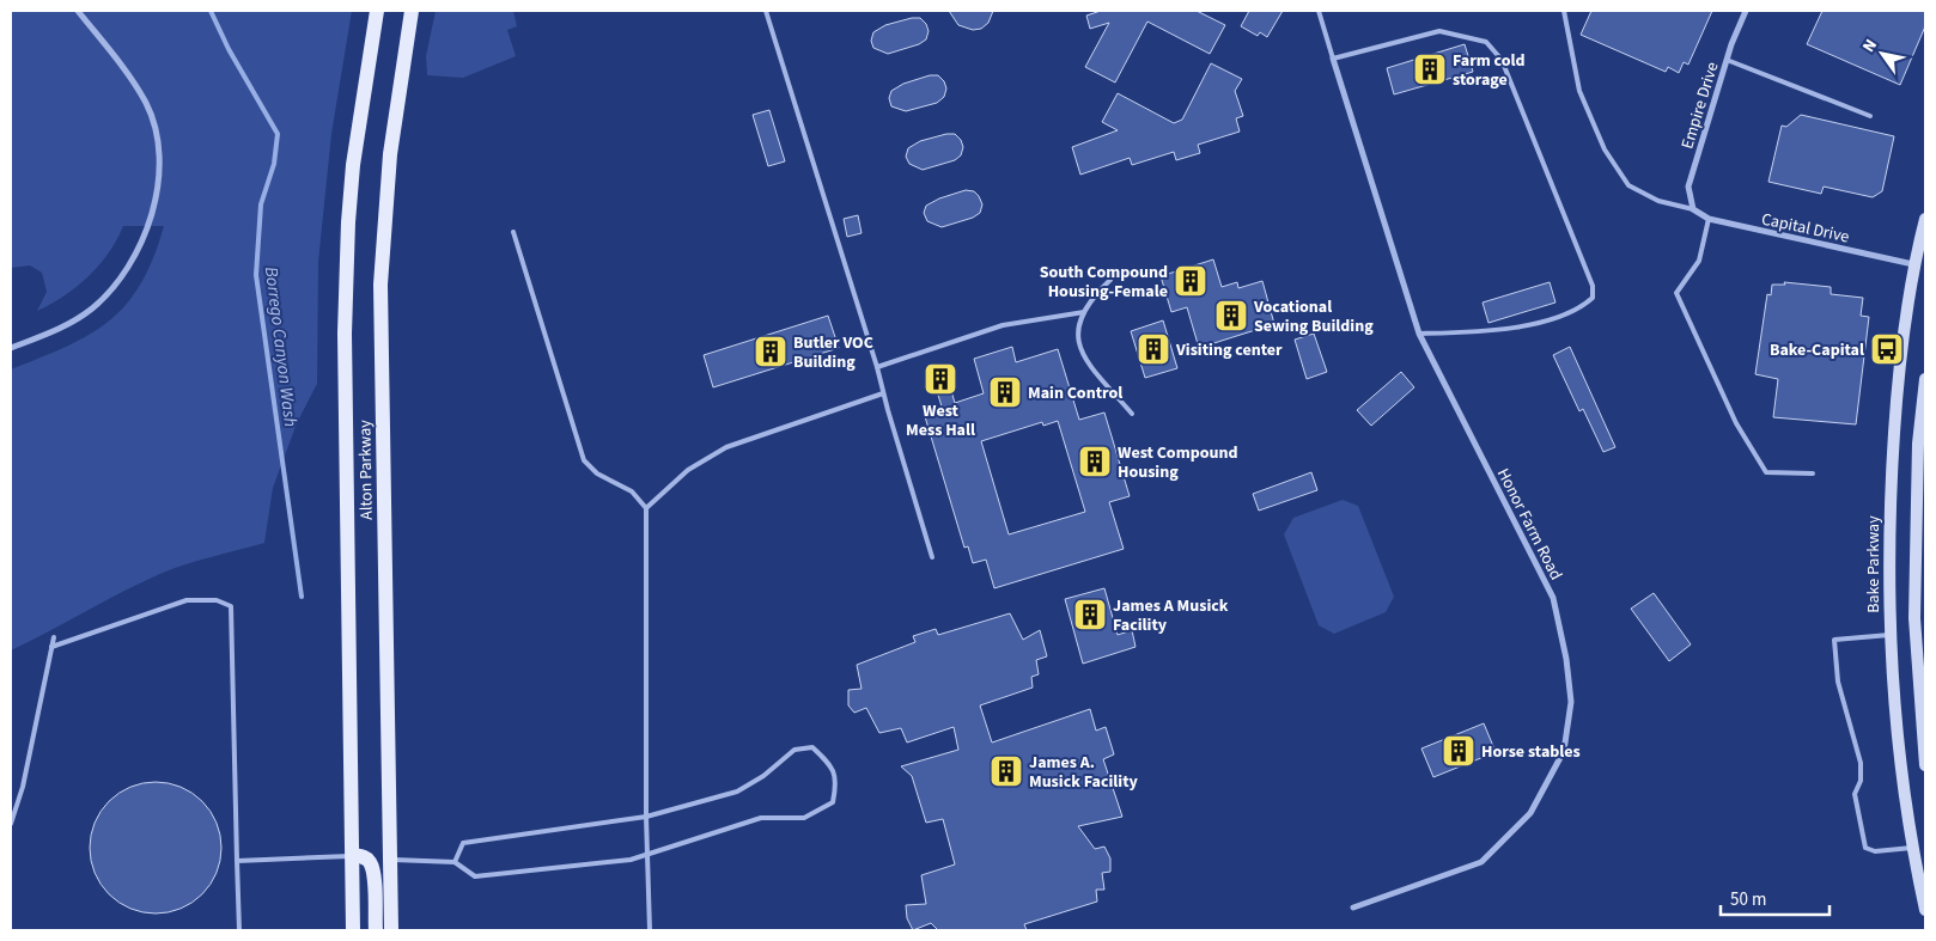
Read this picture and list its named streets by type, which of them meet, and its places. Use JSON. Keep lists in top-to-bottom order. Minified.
{"streets":{"main road":["Alton Parkway","Bake Parkway"],"street":["Empire Drive","Capital Drive","Honor Farm Road"]},"crossings":[["Empire Drive","Capital Drive"],["Capital Drive","Bake Parkway"]],"water":["Borrego Canyon Wash"],"places":{"building":["Farm cold storage","South Compound Housing-Female","Vocational Sewing Building","Visiting center","Butler VOC Building","West Mess Hall","Main Control","West Compound Housing","James A Musick Facility","Horse stables","James A. Musick Facility"],"bus stop":["Bake-Capital"]},"scale_bar":"50 m","north":"top left"}
